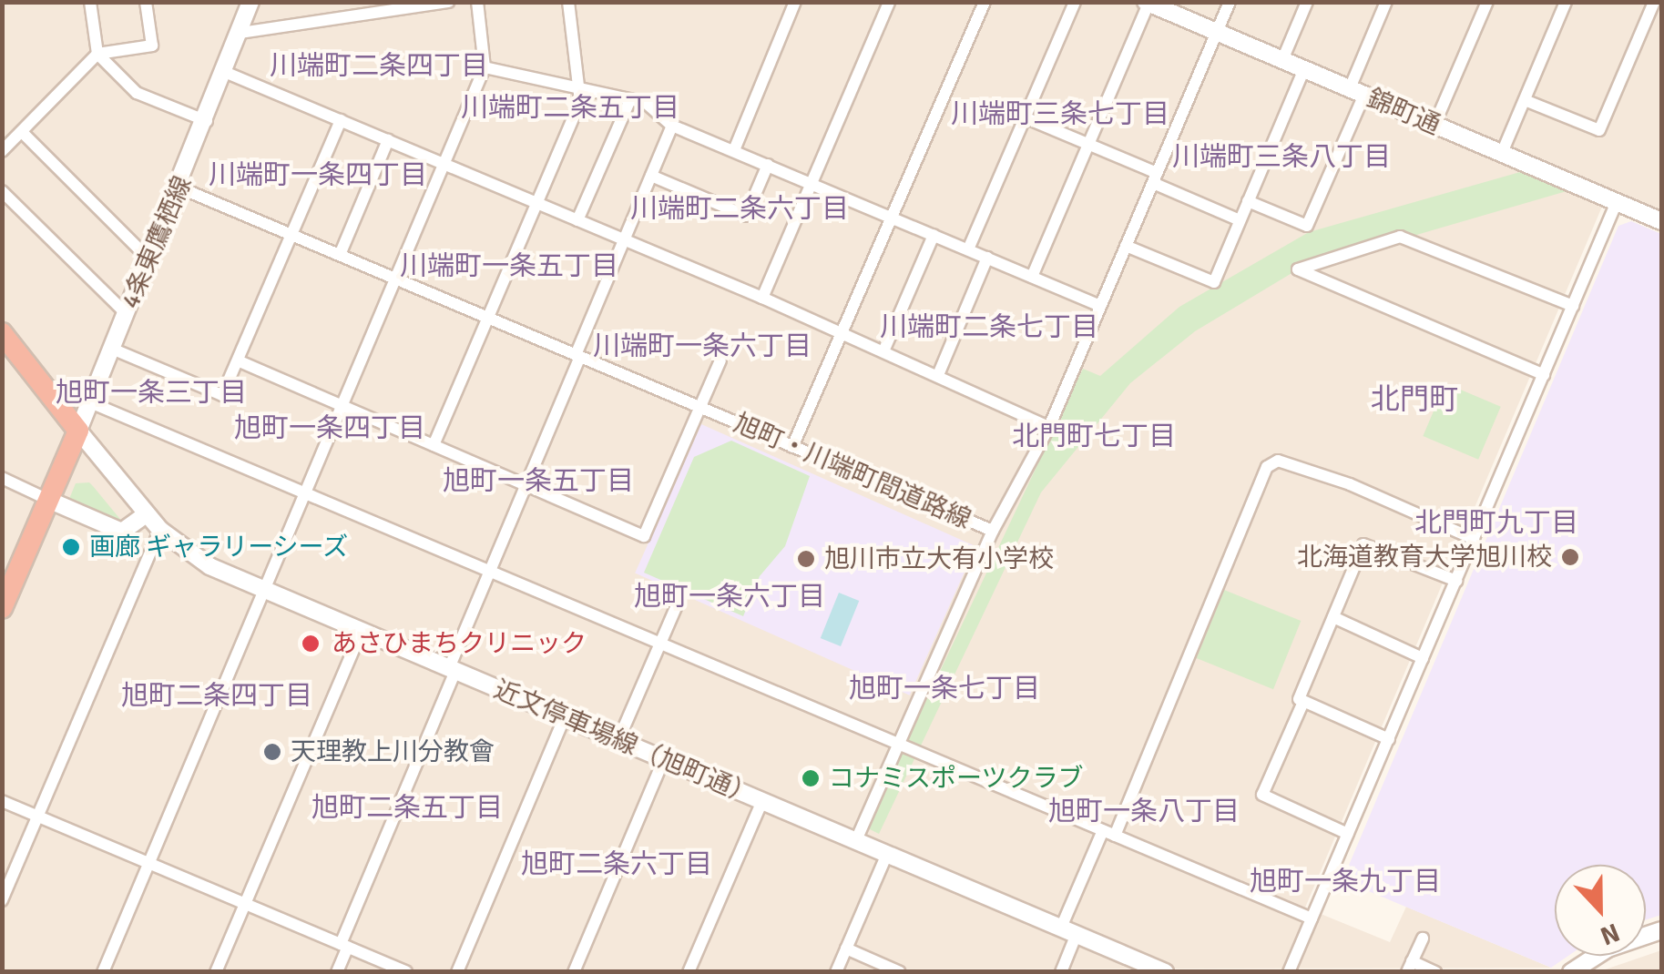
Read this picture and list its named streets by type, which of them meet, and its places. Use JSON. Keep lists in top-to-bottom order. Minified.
{"streets":{"main road":["錦町通","4条東鷹栖線","近文停車場線（旭町通）"],"street":["旭町・川端町間道路線"]},"crossings":[["錦町通","旭町・川端町間道路線"],["4条東鷹栖線","旭町・川端町間道路線"],["4条東鷹栖線","近文停車場線（旭町通）"]],"districts":["川端町二条四丁目","川端町二条五丁目","川端町三条七丁目","川端町三条八丁目","川端町一条四丁目","川端町二条六丁目","川端町一条五丁目","川端町二条七丁目","川端町一条六丁目","旭町一条三丁目","北門町","旭町一条四丁目","北門町七丁目","旭町一条五丁目","北門町九丁目","旭町一条六丁目","旭町一条七丁目","旭町二条四丁目","旭町二条五丁目","旭町一条八丁目","旭町二条六丁目","旭町一条九丁目"],"places":["画廊 ギャラリーシーズ","北海道教育大学旭川校","旭川市立大有小学校","あさひまちクリニック","天理教上川分教會","コナミスポーツクラブ"],"north":"bottom"}
